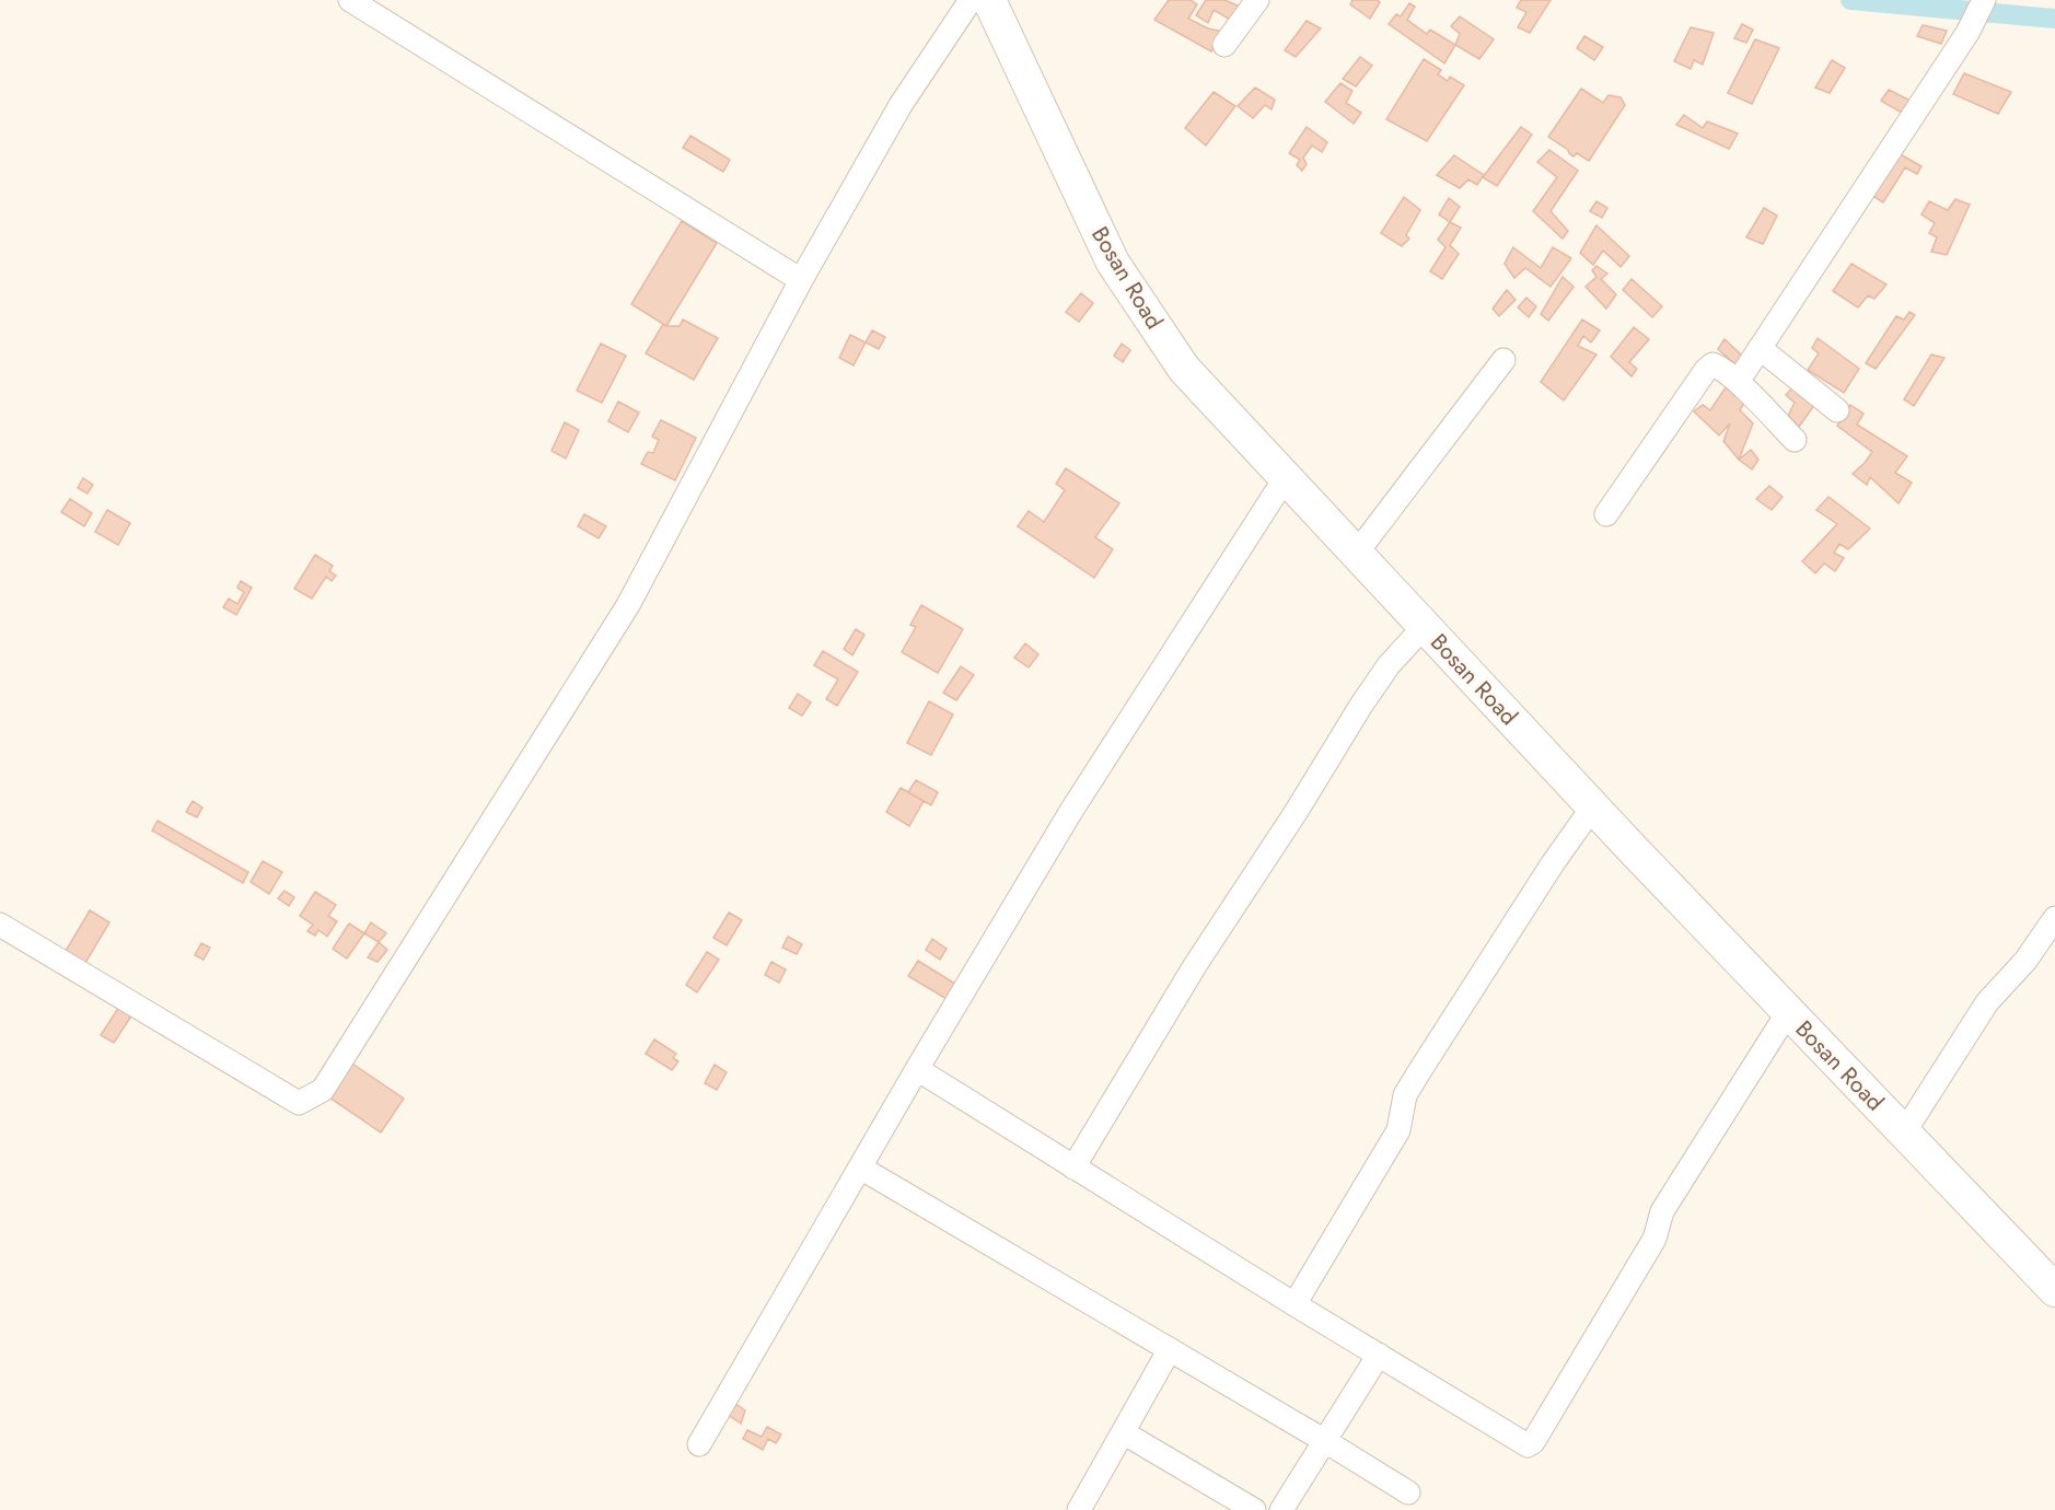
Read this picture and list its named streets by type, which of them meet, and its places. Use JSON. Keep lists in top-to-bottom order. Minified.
{"streets":{"main road":["Bosan Road"]}}
